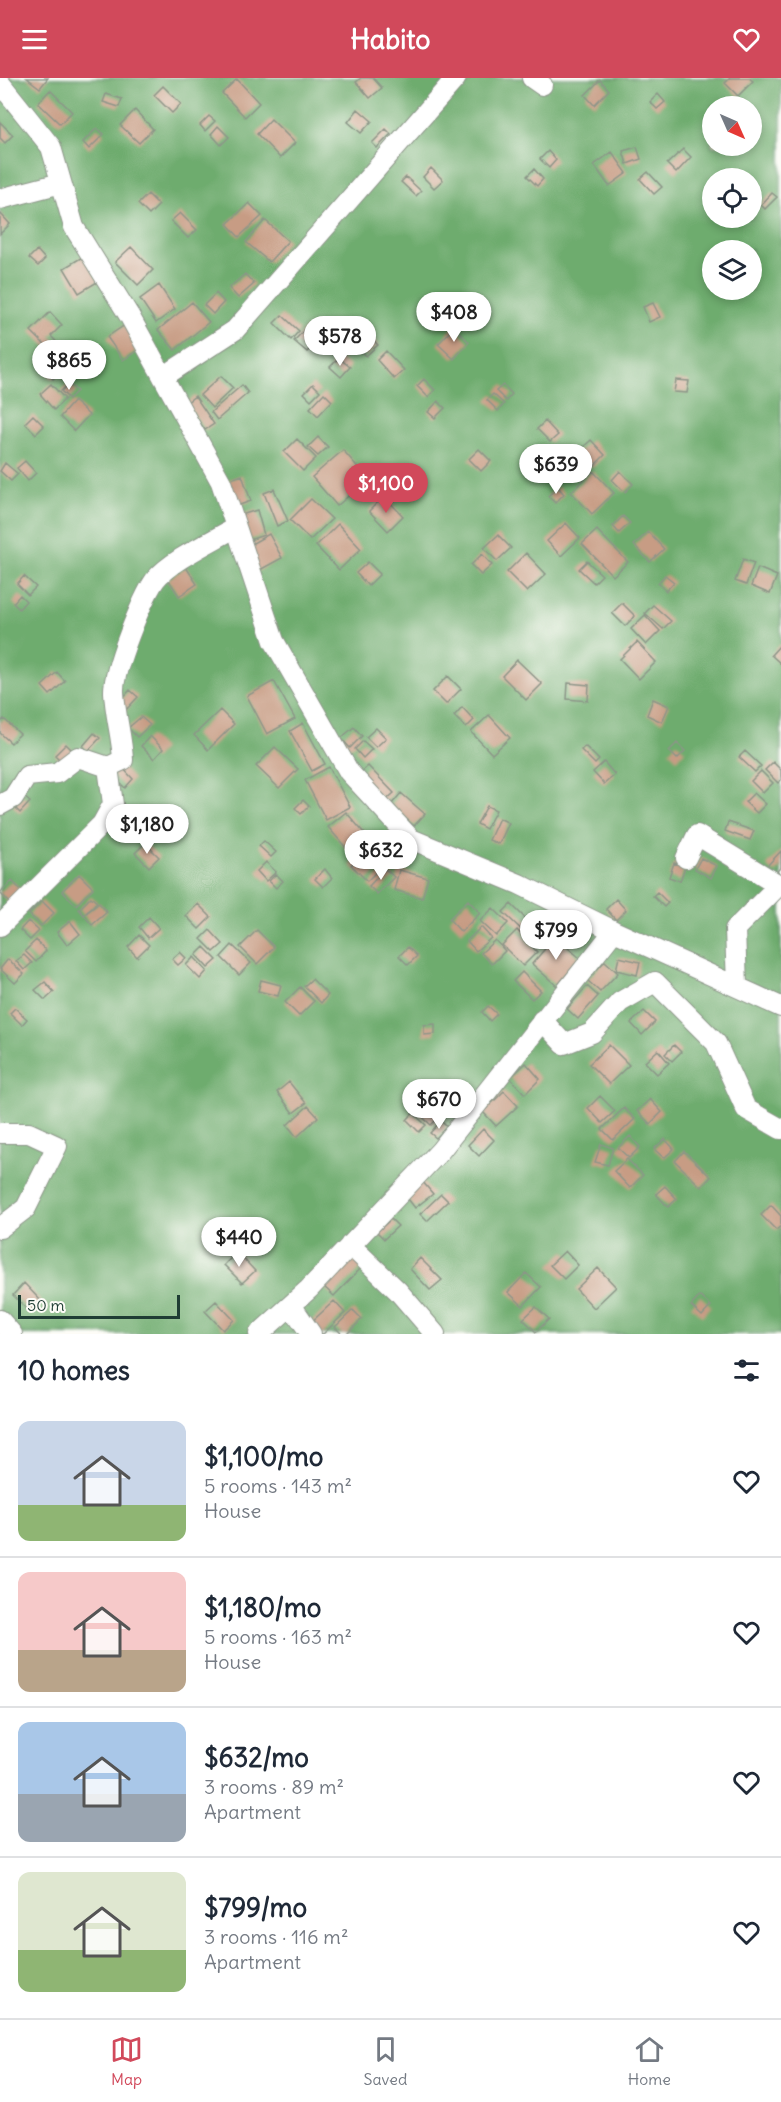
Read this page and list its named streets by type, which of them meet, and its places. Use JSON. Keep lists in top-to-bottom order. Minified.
{"scale_bar":"50 m","north":"bottom right","page":{"header":"Habito","price":["$408","$578","$865","$639","$1,100","$1,180","$632","$799","$670","$440"],"scale":"50 m","heading":"10 homes","list":[{"name":"$1,100/mo","note":"5 rooms · 143 m² · House"},{"name":"$1,180/mo","note":"5 rooms · 163 m² · House"},{"name":"$632/mo","note":"3 rooms · 89 m² · Apartment"},{"name":"$799/mo","note":"3 rooms · 116 m² · Apartment"}],"tabs":["Map","Saved","Home"]}}
